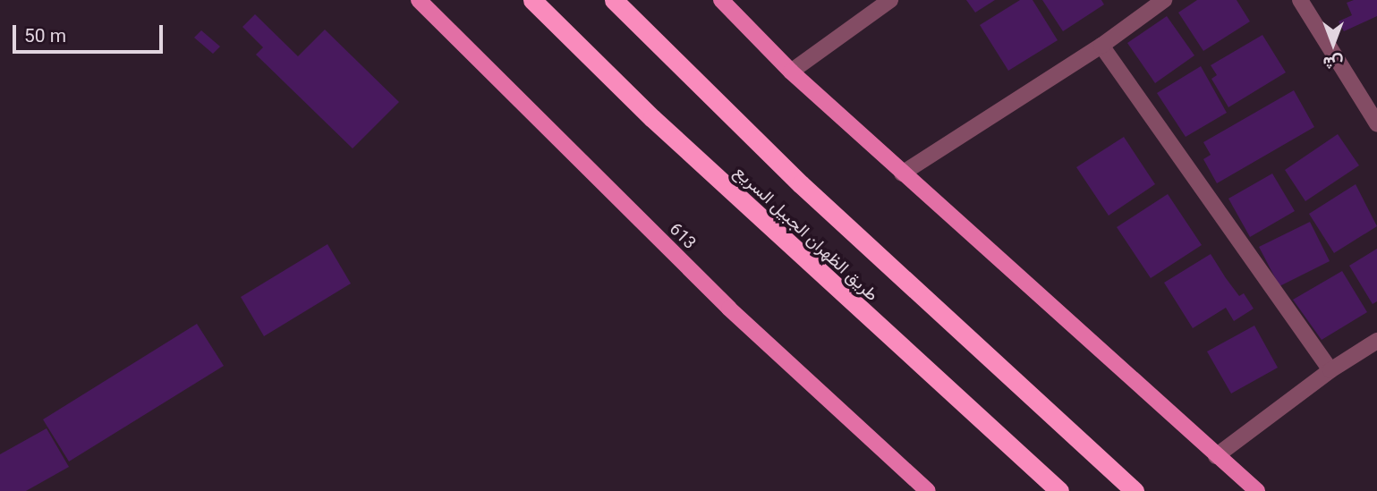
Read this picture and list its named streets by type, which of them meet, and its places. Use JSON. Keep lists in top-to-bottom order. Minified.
{"streets":{"highway":["طريق الظهران الجبيل السريع"],"main road":["613"]},"scale_bar":"50 m","north":"bottom"}
